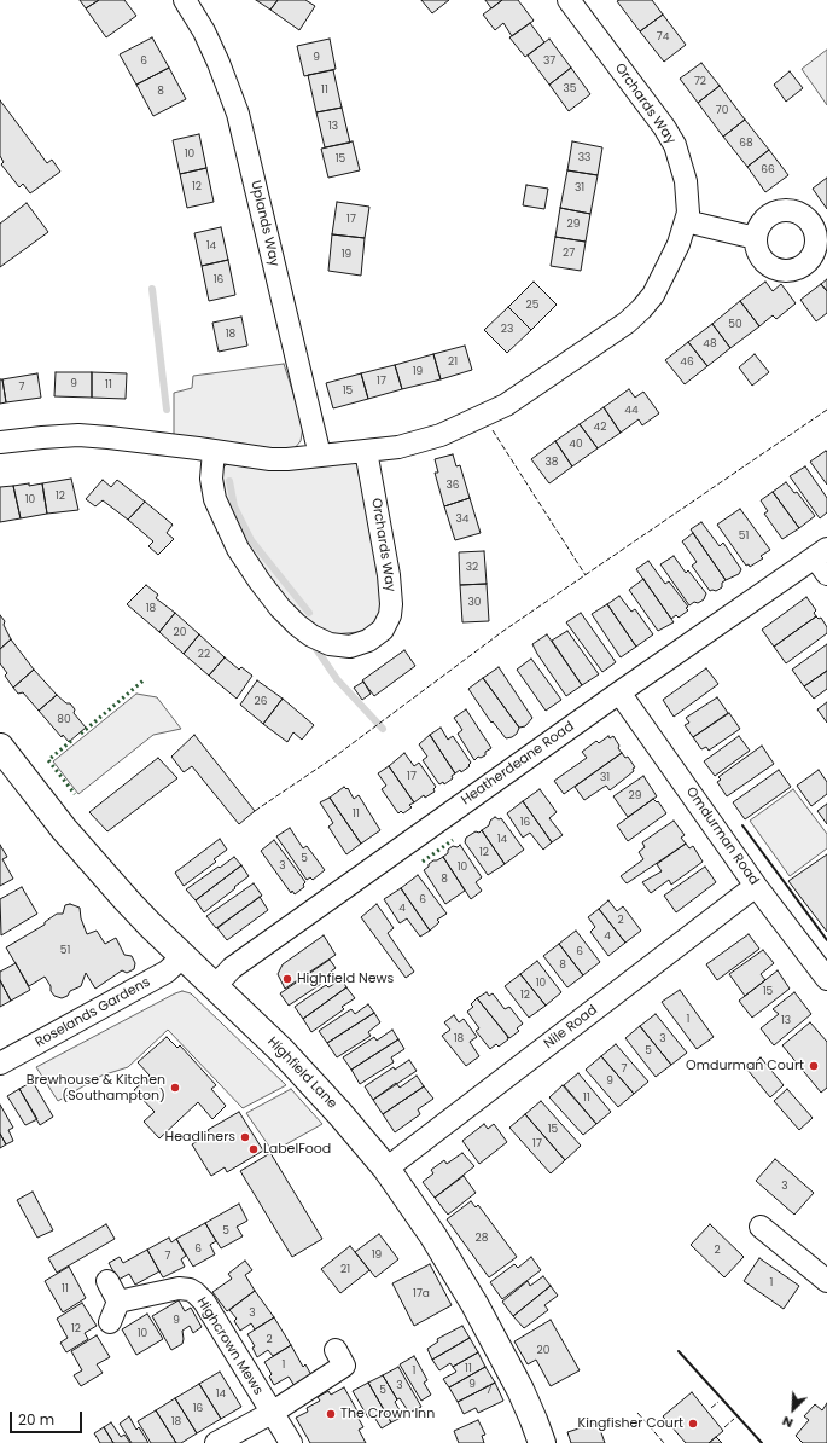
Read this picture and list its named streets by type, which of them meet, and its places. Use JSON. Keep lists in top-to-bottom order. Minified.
{"streets":{"main road":["Highfield Lane"],"street":["Orchards Way","Uplands Way","Heatherdeane Road","Omdurman Road","Roselands Gardens","Nile Road","Highcrown Mews"]},"crossings":[["Orchards Way","Uplands Way"],["Heatherdeane Road","Omdurman Road"],["Heatherdeane Road","Highfield Lane"],["Omdurman Road","Nile Road"],["Roselands Gardens","Highfield Lane"],["Nile Road","Highfield Lane"]],"places":["Highfield News","Omdurman Court","Brewhouse & Kitchen (Southampton)","Headliners","LabelFood","The Crown Inn","Kingfisher Court"],"house_numbers":["74","9","6","37","72","35","11","8","70","13","68","10","33","15","66","12","31","17","29","14","27","19","16","25","50","23","18","48","21","46","19","17","9","11","7","15","44","42","40","38","36","12","10","34","51","32","30","18","20","22","26","80","17","31","29","11","16","14","12","5","3","10","8","6","4","2","4","51","6","8","10","15","12","1","13","18","3","5","7","9","11","15","17","3","5","28","6","2","19","7","21","1","11","17a","3","9","12","10","2","20","1","11","1","9","3","5","7","14","16","18"],"scale_bar":"20 m","north":"bottom left"}
